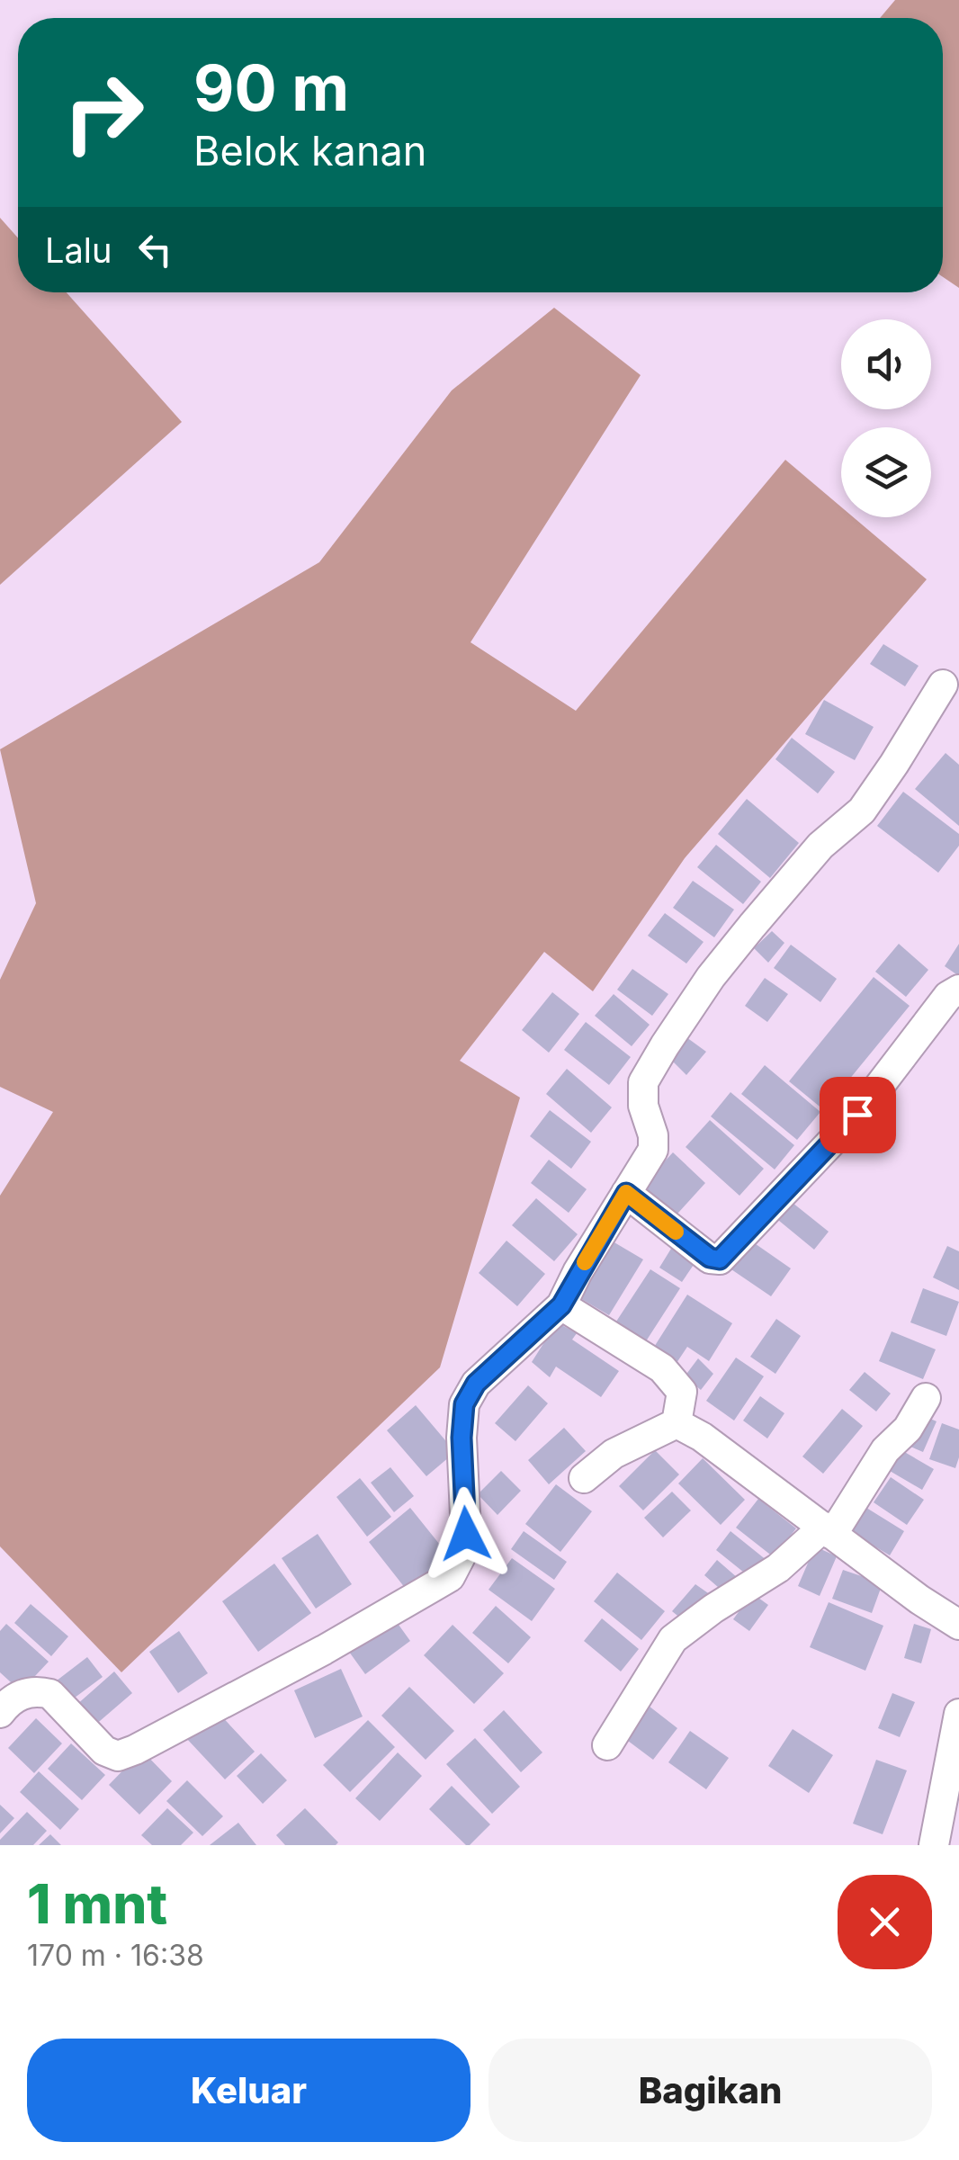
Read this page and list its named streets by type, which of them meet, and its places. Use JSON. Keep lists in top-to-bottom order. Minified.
{"page":{"turn":["90 m","Belok kanan"],"then":"Lalu","heading":["1 mnt","170 m · 16:38"],"buttons":["Keluar","Bagikan"]}}
